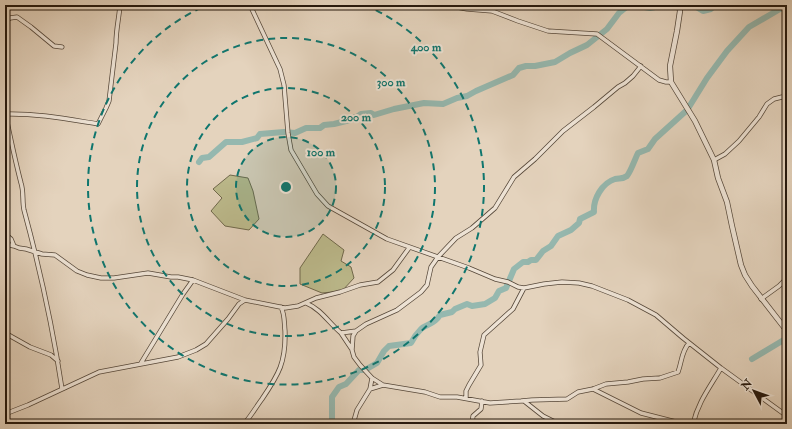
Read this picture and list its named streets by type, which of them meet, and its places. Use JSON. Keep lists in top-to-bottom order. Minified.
{"north":"top left","rings":["400 m","300 m","200 m","100 m"]}
